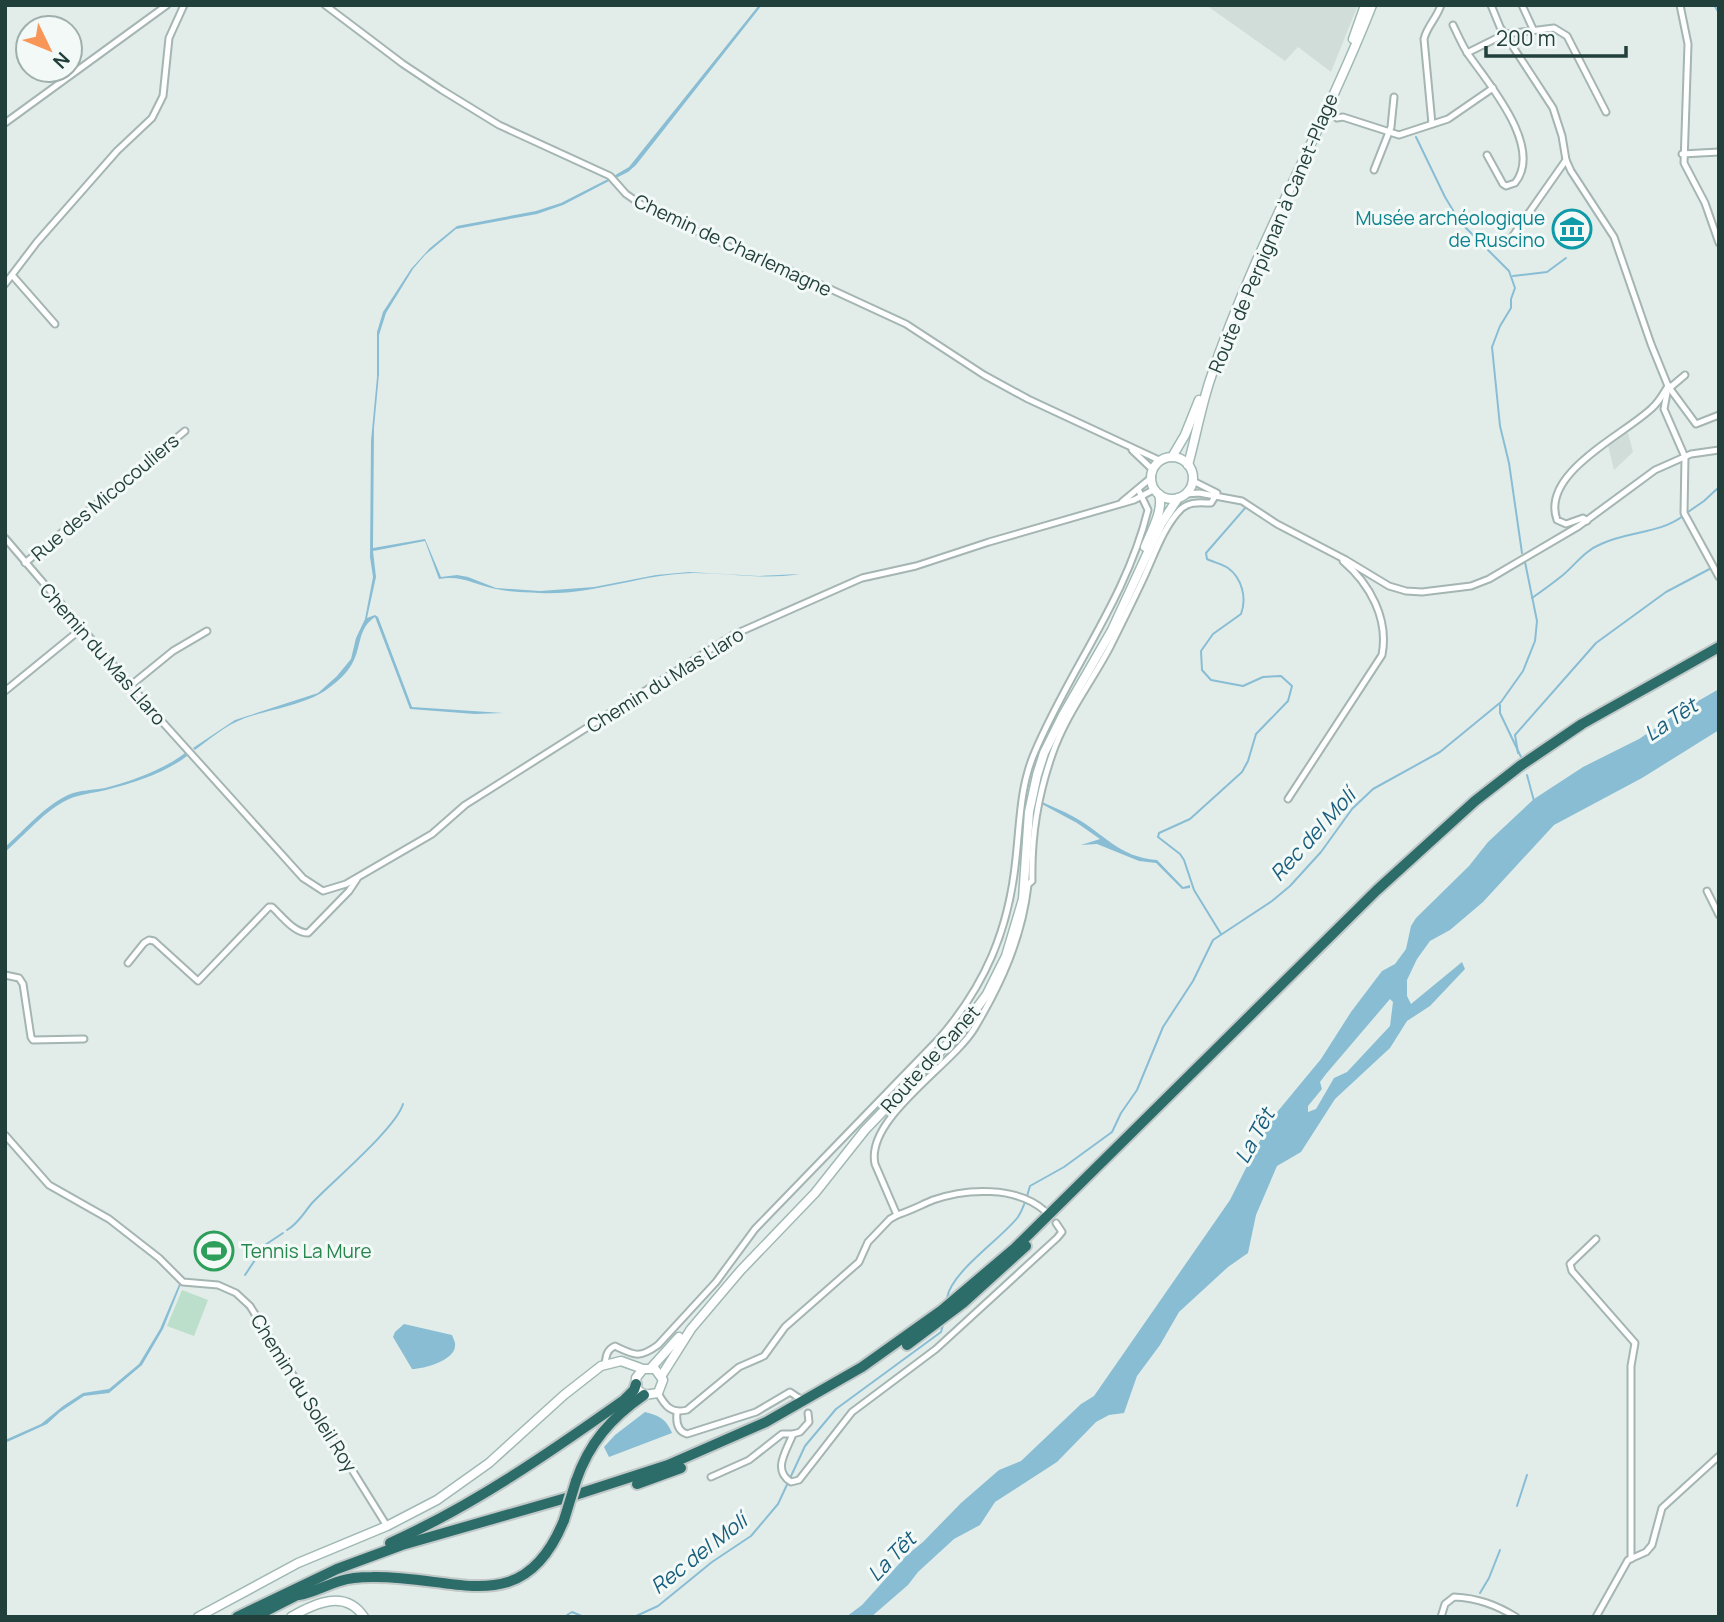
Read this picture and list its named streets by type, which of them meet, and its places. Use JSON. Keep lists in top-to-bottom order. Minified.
{"streets":{"main road":["Route de Perpignan à Canet-Plage","Route de Canet"],"street":["Chemin de Charlemagne","Rue des Micocouliers","Chemin du Mas Llaro","Chemin du Soleil Roy"]},"crossings":[["Route de Perpignan à Canet-Plage","Chemin de Charlemagne"],["Route de Perpignan à Canet-Plage","Route de Canet"],["Chemin de Charlemagne","Route de Canet"],["Rue des Micocouliers","Chemin du Mas Llaro"]],"water":["La Têt","Rec del Molí"],"places":{"museum":["Musée archéologique de Ruscino"],"sports":["Tennis La Mure"]},"scale_bar":"200 m","north":"bottom right"}
